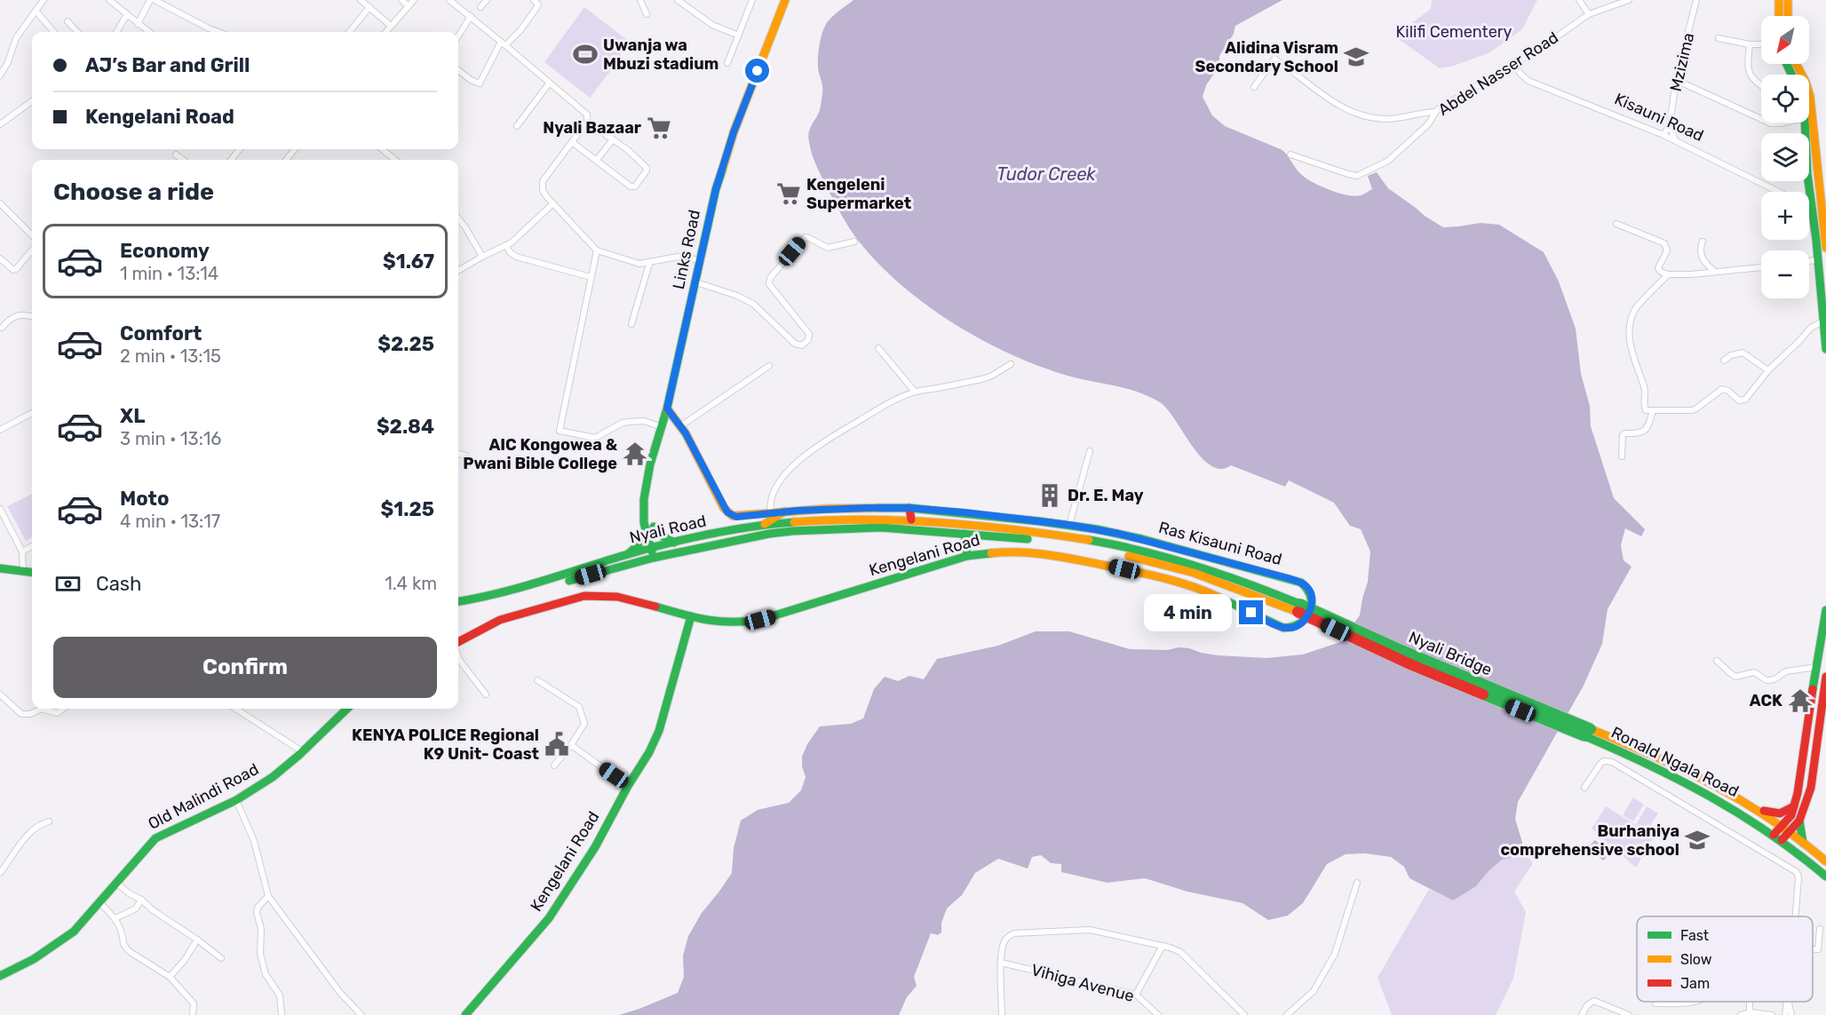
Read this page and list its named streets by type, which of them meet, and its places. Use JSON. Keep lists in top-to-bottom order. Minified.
{"streets":{"main road":["Links Road","Nyali Road","Ras Kisauni Road","Kengelani Road","Nyali Bridge","Ronald Ngala Road","Old Malindi Road"],"street":["Mzizima","Abdel Nasser Road","Kisauni Road","Vihiga Avenue"]},"crossings":[["Abdel Nasser Road","Kisauni Road"],["Links Road","Nyali Road"],["Nyali Road","Nyali Bridge"],["Ras Kisauni Road","Kengelani Road"],["Nyali Bridge","Ronald Ngala Road"]],"water":["Tudor Creek"],"parks":["Kilifi Cementery"],"places":{"sports":["Uwanja wa Mbuzi stadium"],"school or university":["Alidina Visram Secondary School","Burhaniya comprehensive school"],"supermarket":["Nyali Bazaar","Kengeleni Supermarket"],"temple":["AIC Kongowea & Pwani Bible College","ACK"],"building":["Dr. E. May"],"public building":["KENYA POLICE Regional K9 Unit- Coast"]},"legend":["Fast","Slow","Jam"],"north":"bottom left","page":{"map_buttons":["+","−"],"banner":["AJ’s Bar and Grill","Kengelani Road"],"heading":"Choose a ride","list":[{"name":"Economy","note":"1 min · 13:14","value":"$1.67"},{"name":"Comfort","note":"2 min · 13:15","value":"$2.25"},{"name":"XL","note":"3 min · 13:16","value":"$2.84"},{"name":"Moto","note":"4 min · 13:17","value":"$1.25"}],"pay":["Cash","1.4 km"],"bubble":"4 min","buttons":"Confirm"}}
